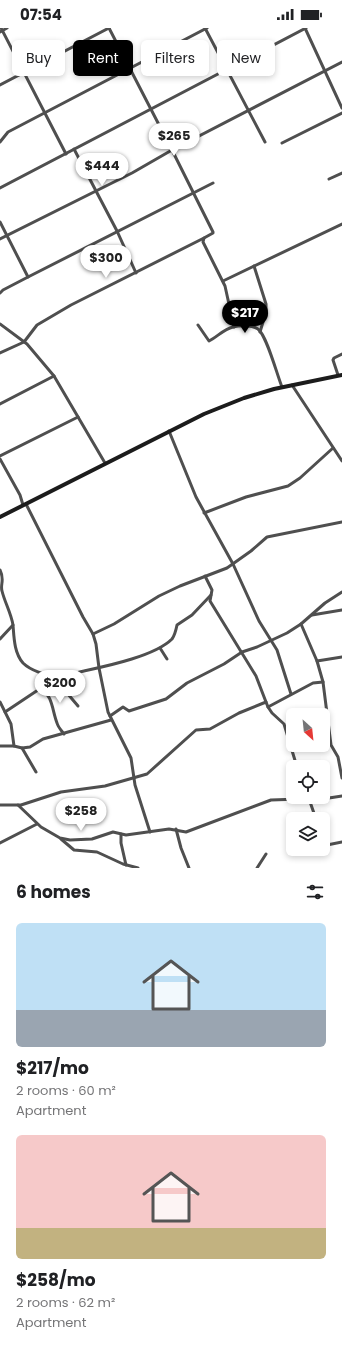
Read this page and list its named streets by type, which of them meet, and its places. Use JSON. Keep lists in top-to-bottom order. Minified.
{"north":"bottom right","page":{"status":"07:54","chip":["Buy","Rent","Filters","New"],"price":["$265","$444","$300","$217","$200","$258"],"heading":"6 homes","list":[{"name":"$217/mo","note":"2 rooms · 60 m² · Apartment"},{"name":"$258/mo","note":"2 rooms · 62 m² · Apartment"}]}}
